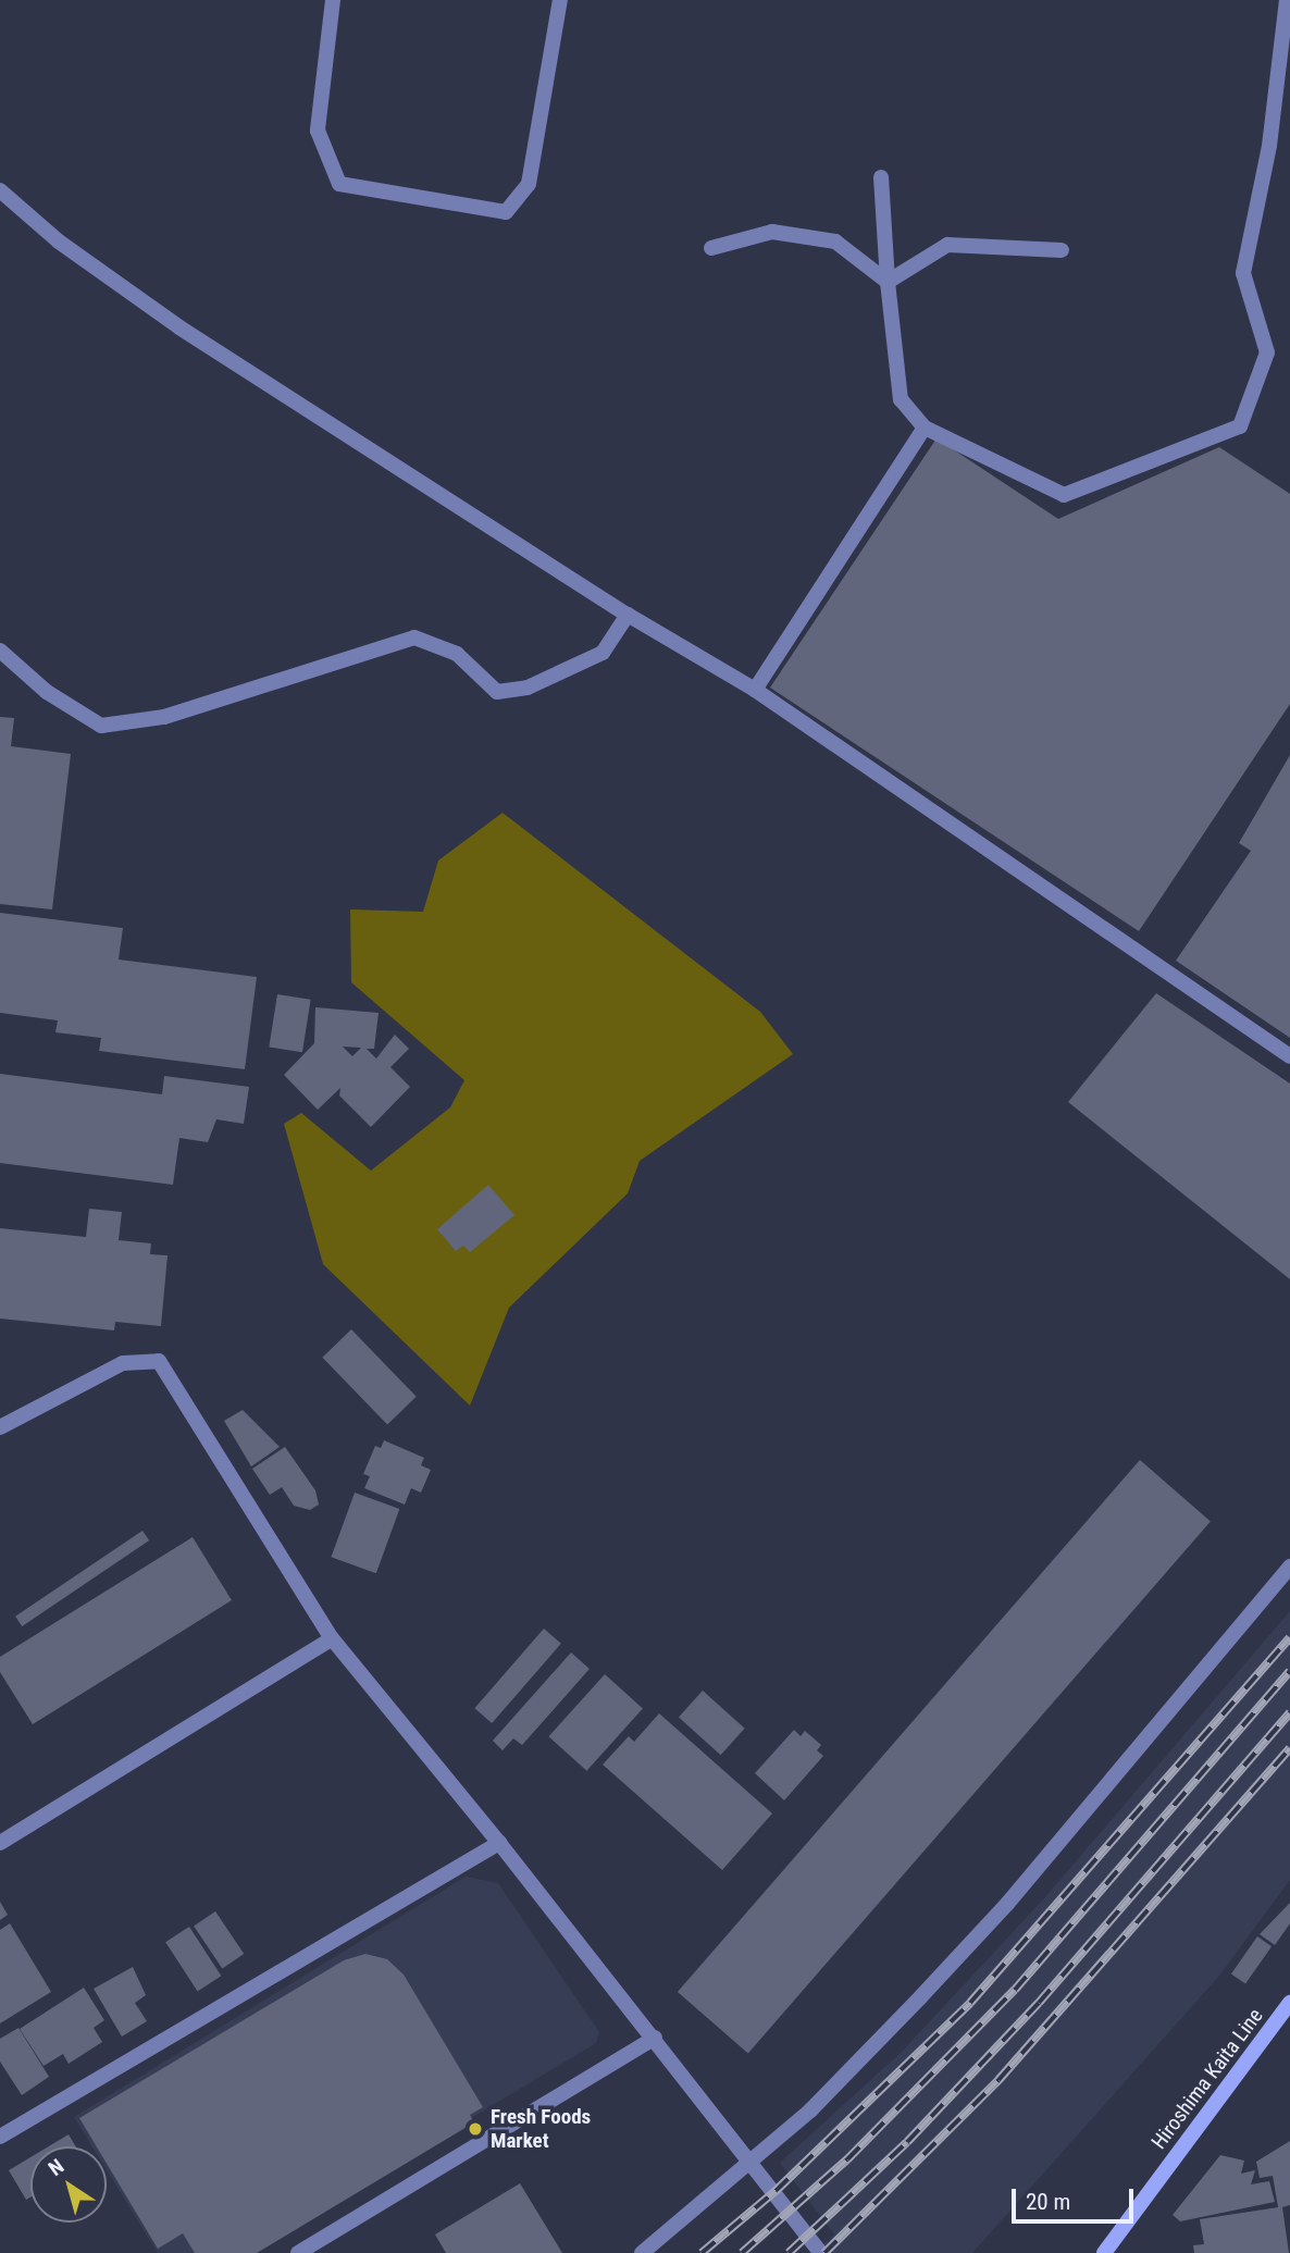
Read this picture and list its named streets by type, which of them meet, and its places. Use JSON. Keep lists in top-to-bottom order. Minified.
{"streets":{"main road":["Hiroshima Kaita Line"]},"places":["Fresh Foods Market"],"scale_bar":"20 m","north":"top left"}
